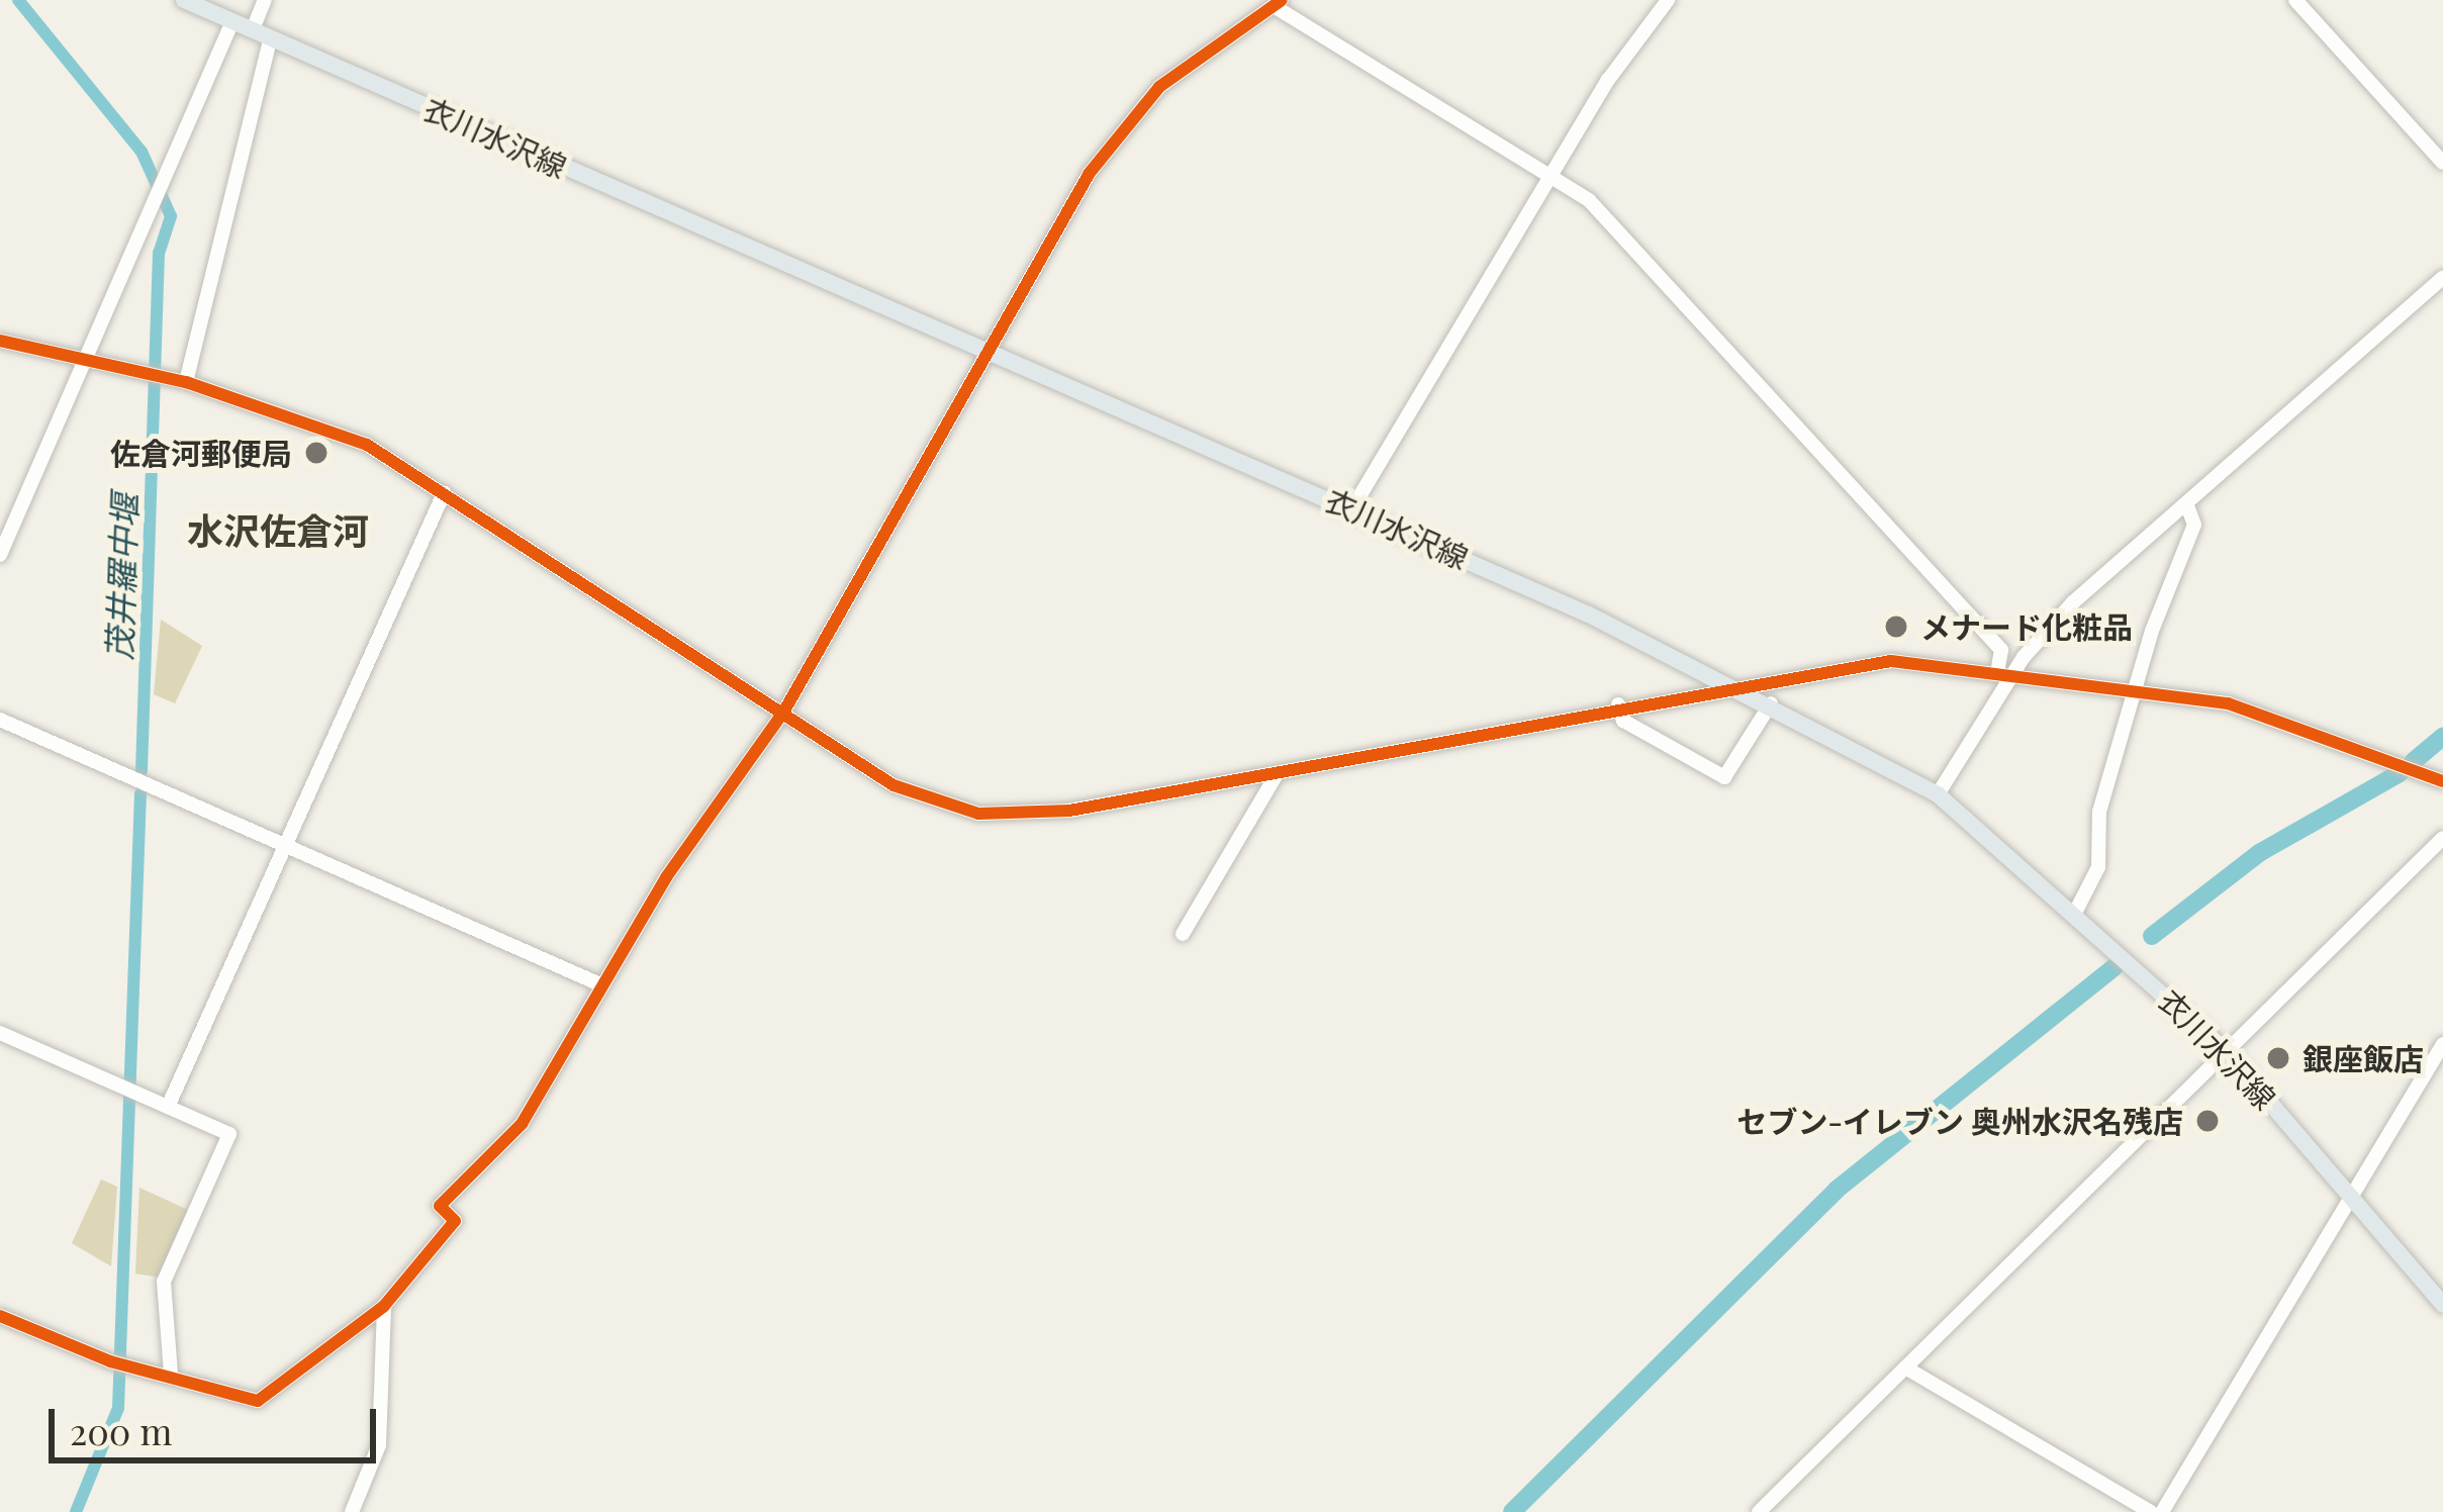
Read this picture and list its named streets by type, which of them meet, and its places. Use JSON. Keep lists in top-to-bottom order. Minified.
{"streets":{"main road":["衣川水沢線"]},"districts":["水沢佐倉河"],"water":["茂井羅中堰"],"places":["佐倉河郵便局","メナード化粧品","銀座飯店","セブン-イレブン 奥州水沢名残店"],"scale_bar":"200 m"}
